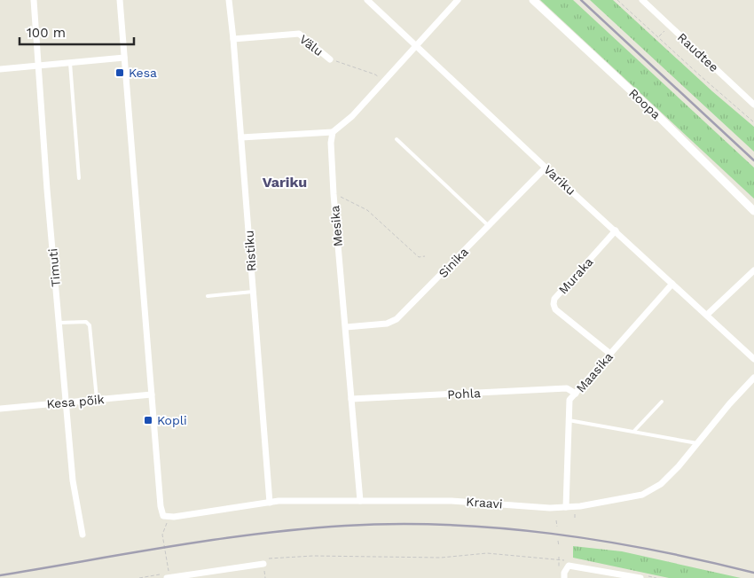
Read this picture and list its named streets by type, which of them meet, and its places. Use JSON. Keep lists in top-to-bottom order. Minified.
{"streets":{"street":["Välu","Raudtee","Roopa","Variku","Mesika","Ristiku","Sinika","Timuti","Muraka","Maasika","Pohla","Kesa põik","Kraavi"]},"crossings":[["Välu","Ristiku"],["Variku","Sinika"],["Variku","Muraka"],["Variku","Maasika"],["Mesika","Sinika"],["Mesika","Pohla"],["Mesika","Kraavi"],["Ristiku","Kraavi"],["Timuti","Kesa põik"],["Muraka","Maasika"],["Maasika","Pohla"],["Maasika","Kraavi"]],"districts":["Variku"],"places":{"transit":["Kesa","Kopli"]},"scale_bar":"100 m"}
